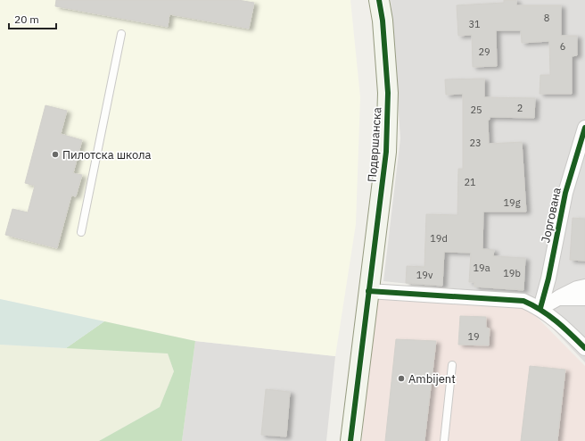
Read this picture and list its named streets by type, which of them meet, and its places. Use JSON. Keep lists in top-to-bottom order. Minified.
{"streets":{"street":["Подвршанска","Јоргована"]},"places":["Пилотска школа","Ambijent"],"house_numbers":["8","31","6","29","2","25","23","21","19g","19d","19a","19b","19v","19"],"scale_bar":"20 m"}
